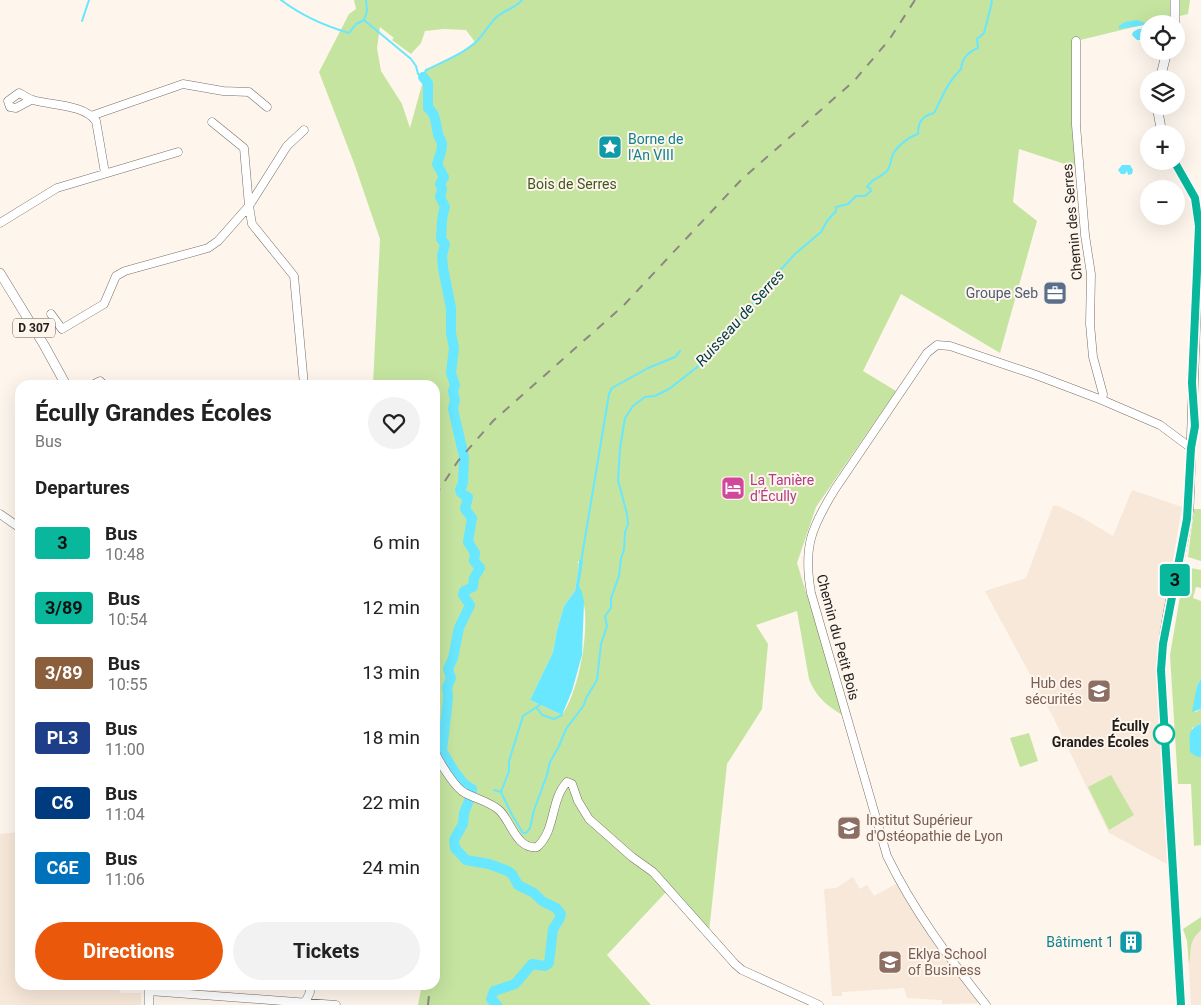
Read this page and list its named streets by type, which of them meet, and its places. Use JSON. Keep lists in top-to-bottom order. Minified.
{"streets":{"main road":["D 307"],"street":["Chemin des Serres","Chemin du Petit Bois"]},"crossings":[["Chemin des Serres","Chemin du Petit Bois"]],"water":["Ruisseau de Serres"],"parks":["Bois de Serres"],"places":{"place":["Borne de l'An VIII"],"office":["Groupe Seb"],"hotel":["La Tanière d'Écully"],"school or university":["Hub des sécurités","Institut Supérieur d'Ostéopathie de Lyon","Eklya School of Business"],"other":["Écully Grandes Écoles"],"building":["Bâtiment 1"]},"lines":["bus line 3"],"page":{"on_map":"3","map_buttons":["+","−"],"heading":[["Écully Grandes Écoles","Bus"],"Departures"],"list":[{"mark":"3","name":"Bus","note":"10:48","value":"6 min"},{"mark":"3/89","name":"Bus","note":"10:54","value":"12 min"},{"mark":"3/89","name":"Bus","note":"10:55","value":"13 min"},{"mark":"PL3","name":"Bus","note":"11:00","value":"18 min"},{"mark":"C6","name":"Bus","note":"11:04","value":"22 min"},{"mark":"C6E","name":"Bus","note":"11:06","value":"24 min"}],"buttons":["Directions","Tickets"]}}
